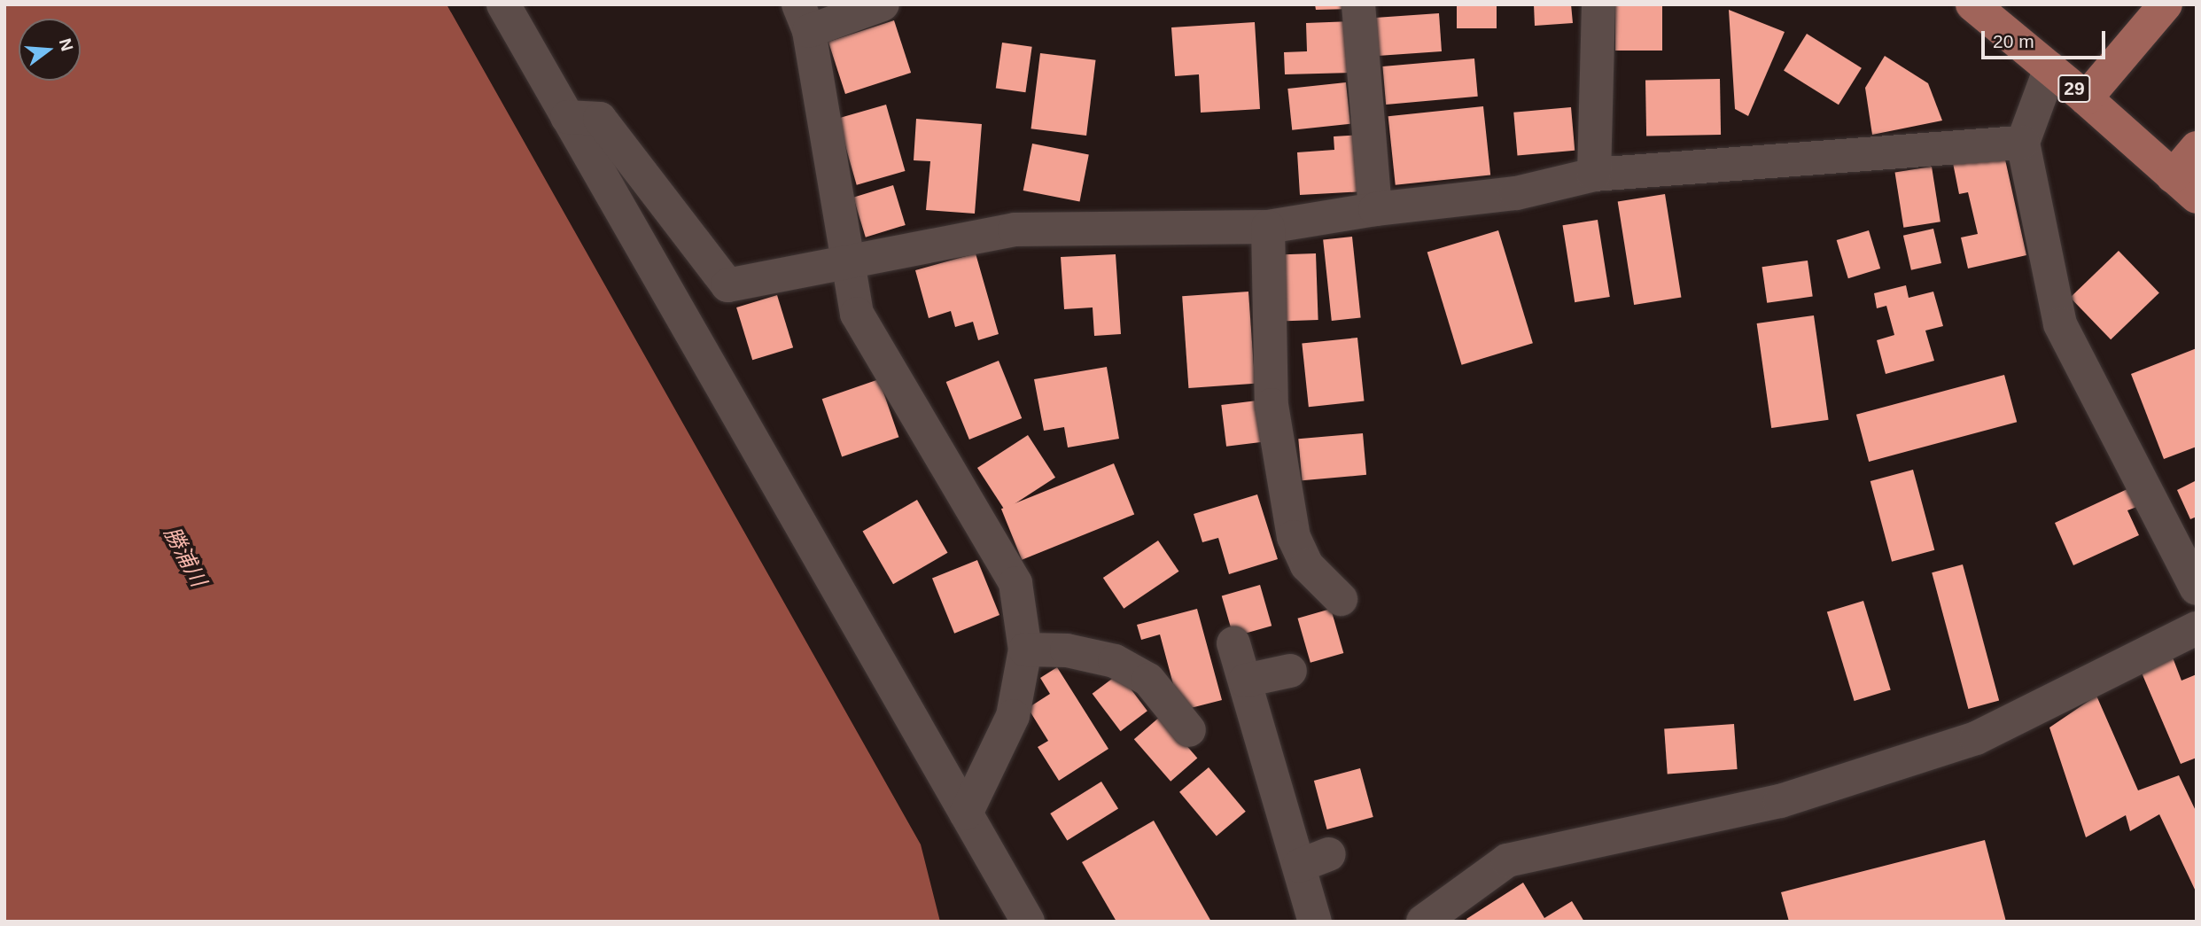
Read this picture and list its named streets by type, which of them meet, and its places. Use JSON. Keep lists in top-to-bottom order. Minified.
{"streets":{"main road":["29"]},"water":["勝浦川"],"scale_bar":"20 m","north":"right"}
